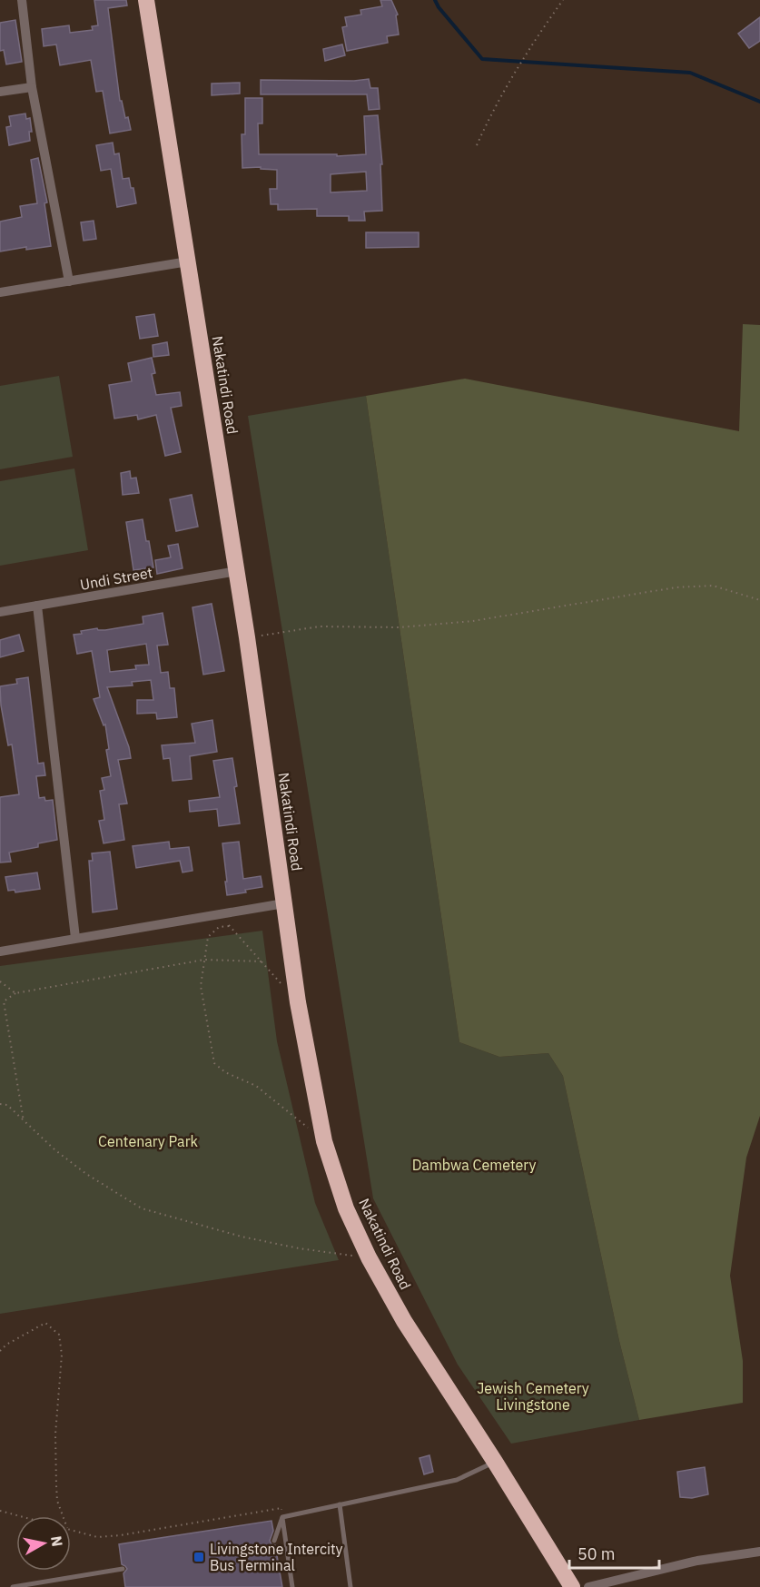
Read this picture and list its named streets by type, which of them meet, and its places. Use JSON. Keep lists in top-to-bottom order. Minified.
{"streets":{"highway":["Nakatindi Road"],"street":["Undi Street"]},"crossings":[["Nakatindi Road","Undi Street"]],"parks":["Centenary Park","Dambwa Cemetery","Jewish Cemetery Livingstone"],"places":{"transit":["Livingstone Intercity Bus Terminal"]},"scale_bar":"50 m","north":"right"}
